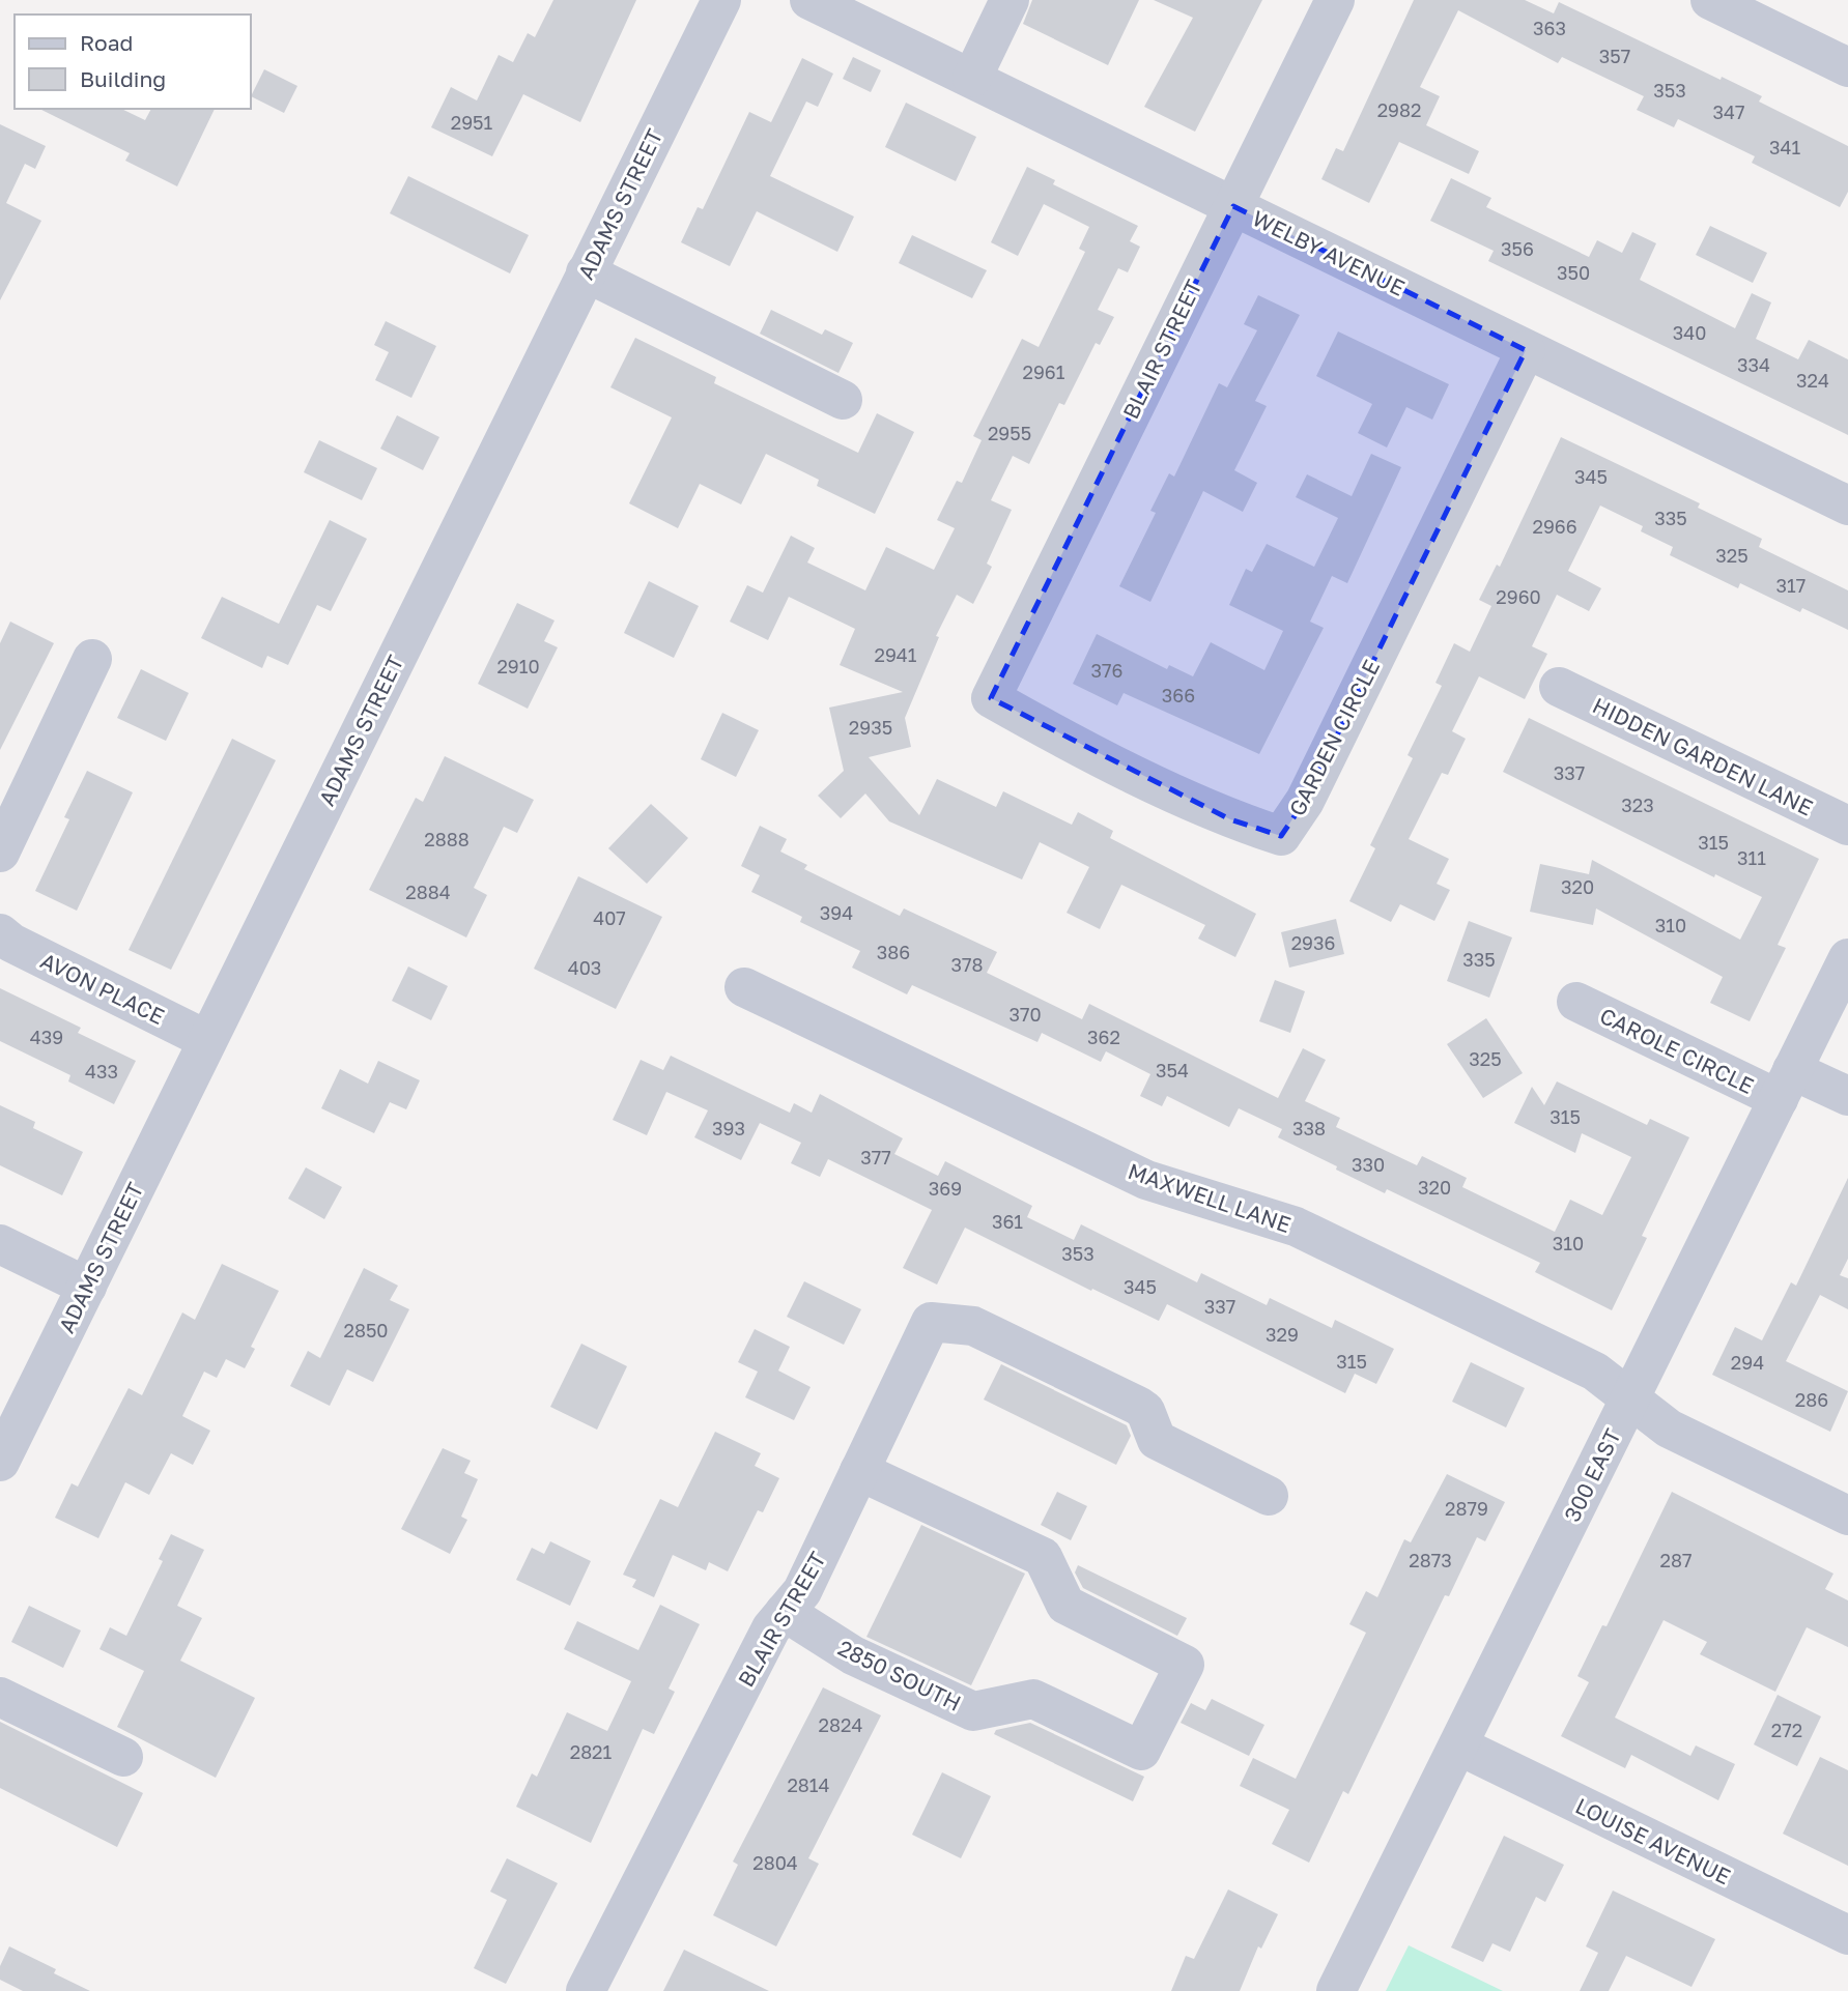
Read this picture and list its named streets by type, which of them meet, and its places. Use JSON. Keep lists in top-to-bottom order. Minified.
{"streets":{"street":["ADAMS STREET","WELBY AVENUE","BLAIR STREET","GARDEN CIRCLE","HIDDEN GARDEN LANE","AVON PLACE","CAROLE CIRCLE","MAXWELL LANE","300 EAST","2850 SOUTH","LOUISE AVENUE"]},"crossings":[["ADAMS STREET","AVON PLACE"],["WELBY AVENUE","BLAIR STREET"],["WELBY AVENUE","GARDEN CIRCLE"],["BLAIR STREET","GARDEN CIRCLE"],["BLAIR STREET","2850 SOUTH"],["CAROLE CIRCLE","300 EAST"],["MAXWELL LANE","300 EAST"],["300 EAST","LOUISE AVENUE"]],"house_numbers":["363","357","353","2982","347","2951","341","356","350","340","334","2961","324","2955","345","335","2966","325","317","2960","2941","2910","376","366","2935","337","323","2888","315","311","320","2884","394","407","310","2936","386","335","378","403","370","439","362","325","354","433","315","393","338","377","330","320","369","361","310","353","345","337","2850","329","315","294","286","2879","2873","287","2824","272","2821","2814","2804"],"legend":["Road","Building"]}
